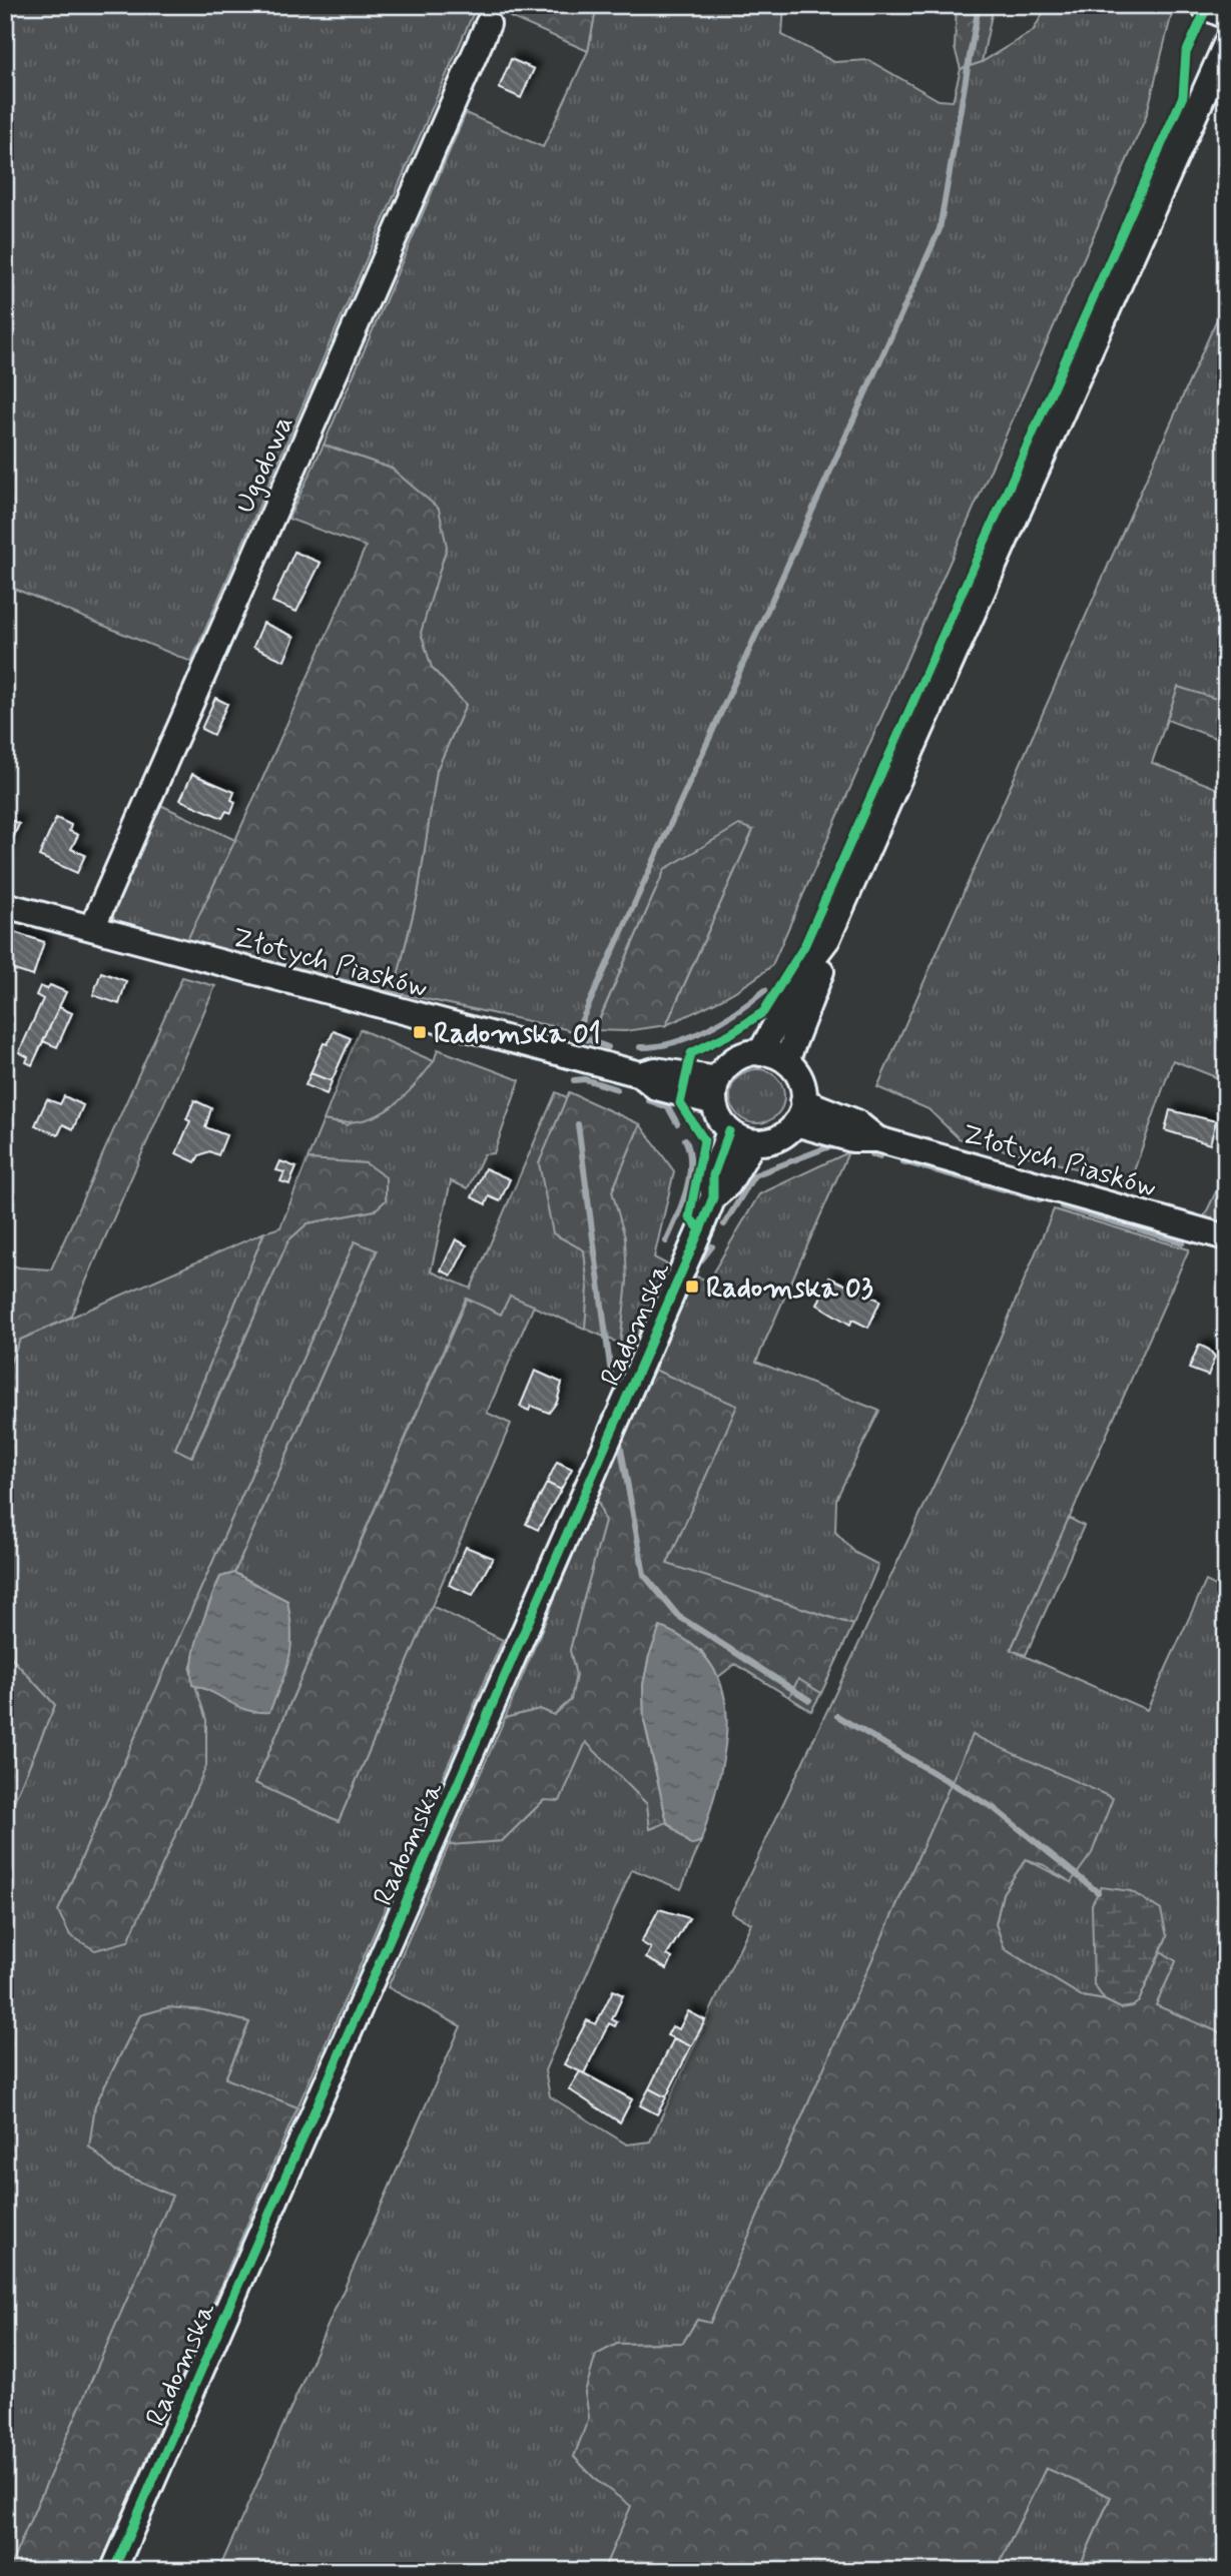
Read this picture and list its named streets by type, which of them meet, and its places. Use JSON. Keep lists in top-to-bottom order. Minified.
{"streets":{"street":["Ugodowa","Złotych Piasków","Radomska"]},"crossings":[["Ugodowa","Złotych Piasków"],["Złotych Piasków","Radomska"]],"places":{"transit":["Radomska 01","Radomska 03"]}}
